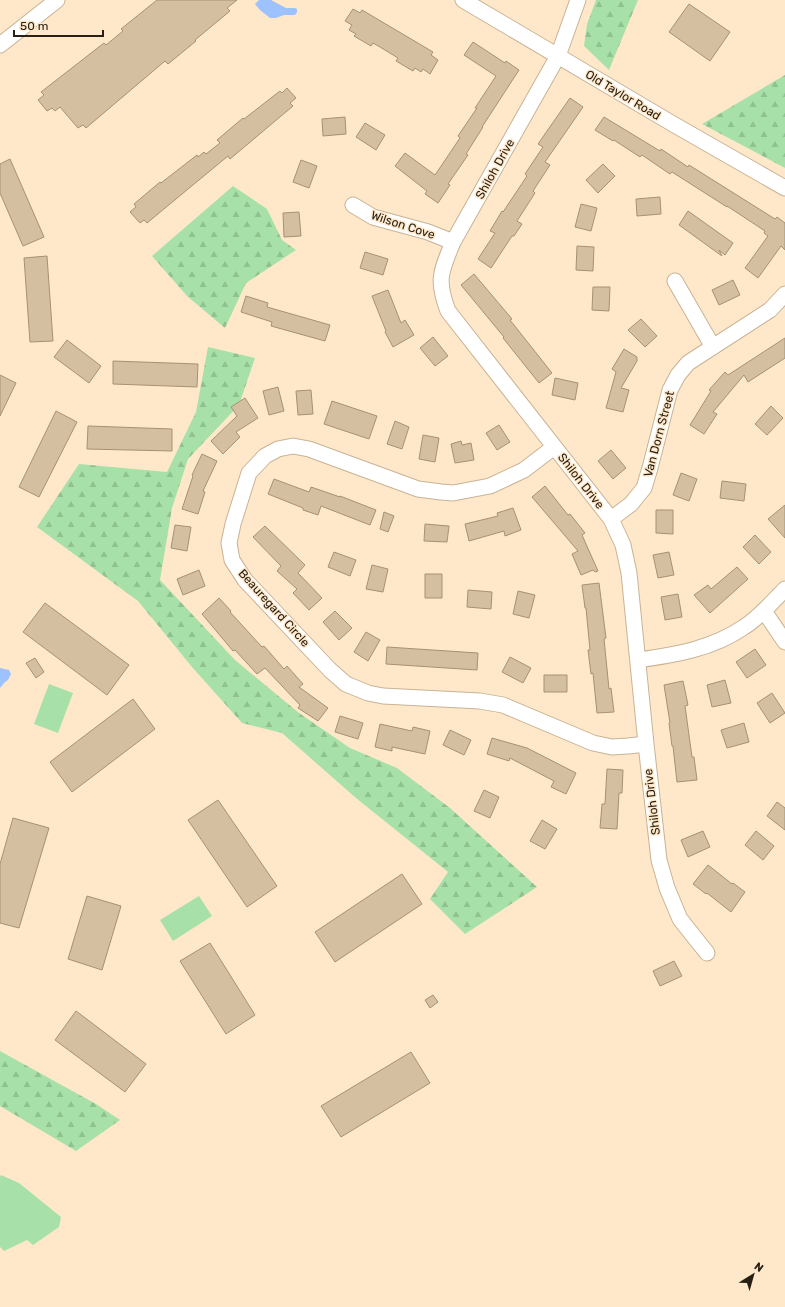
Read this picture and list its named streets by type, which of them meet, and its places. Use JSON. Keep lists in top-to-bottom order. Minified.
{"streets":{"street":["Old Taylor Road","Shiloh Drive","Wilson Cove","Van Dorn Street","Beauregard Circle"]},"crossings":[["Old Taylor Road","Shiloh Drive"],["Shiloh Drive","Wilson Cove"],["Shiloh Drive","Van Dorn Street"],["Shiloh Drive","Beauregard Circle"]],"scale_bar":"50 m","north":"top right"}
